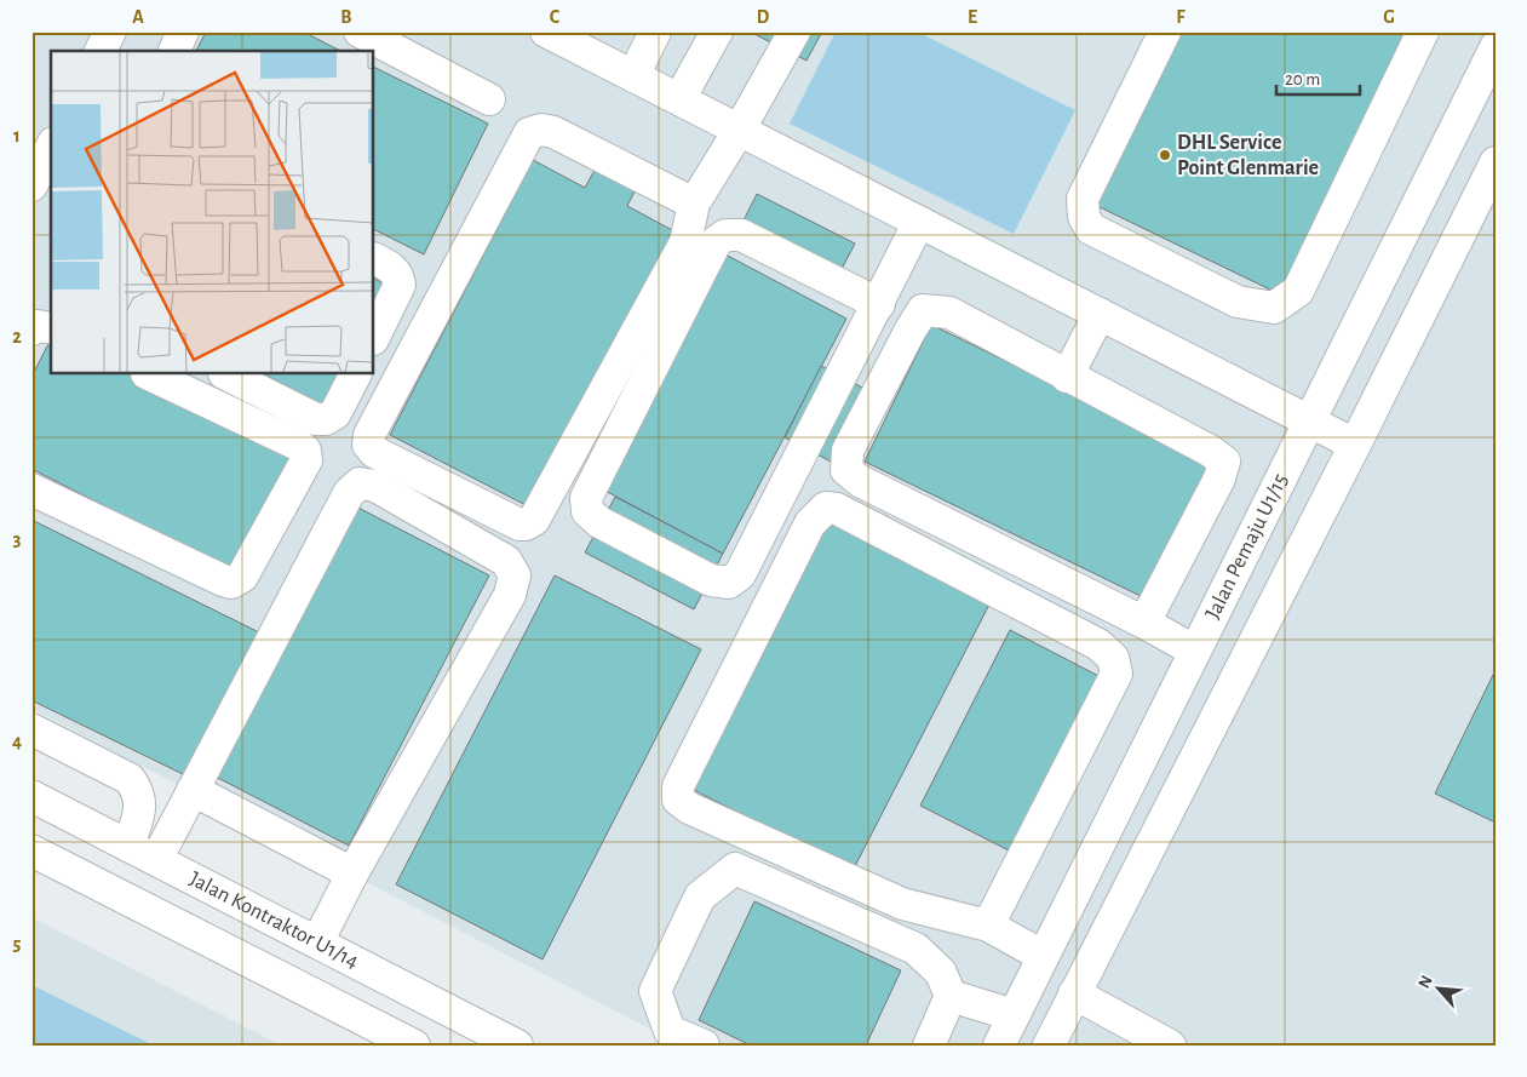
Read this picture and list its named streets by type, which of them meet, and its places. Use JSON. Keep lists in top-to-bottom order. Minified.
{"streets":{"street":["Jalan Pemaju U1/15","Jalan Kontraktor U1/14"]},"places":["DHL Service Point Glenmarie"],"scale_bar":"20 m","north":"top left","grid":{"columns":["A","B","C","D","E","F","G"],"rows":["1","2","3","4","5"]}}
